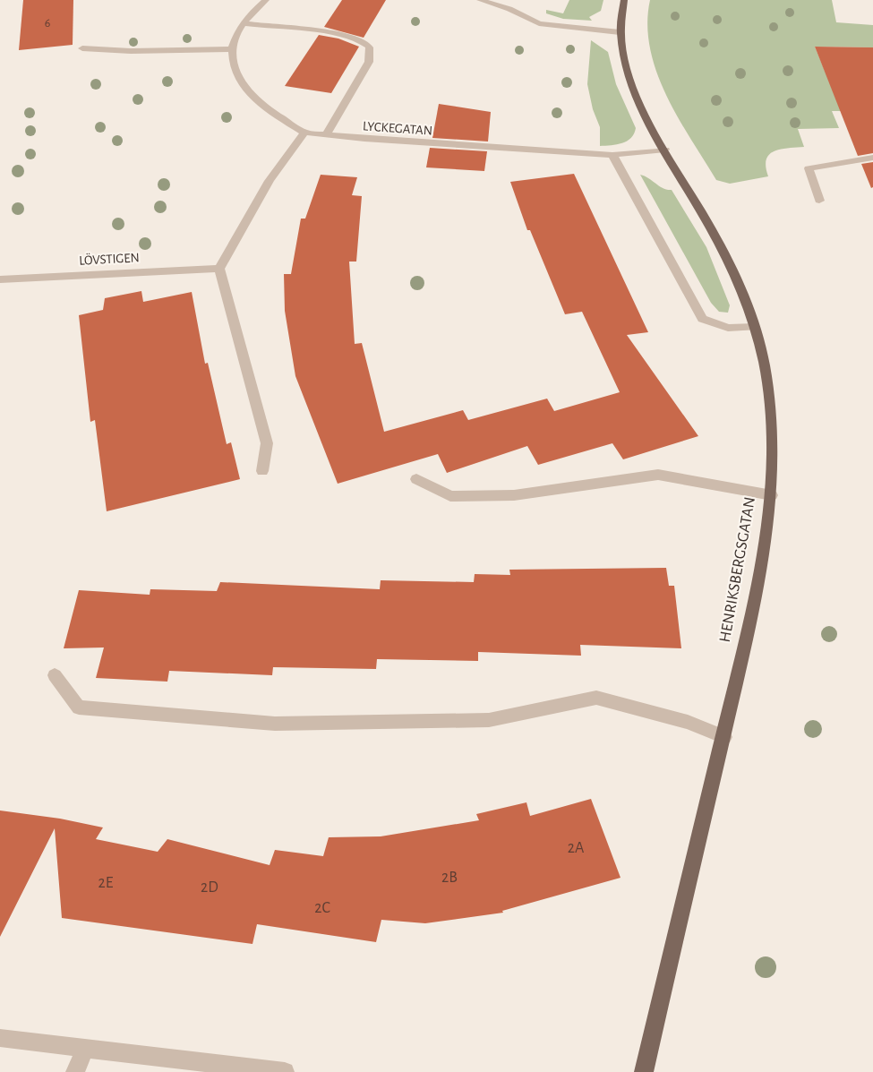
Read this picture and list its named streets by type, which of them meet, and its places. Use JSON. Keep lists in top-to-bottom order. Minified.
{"streets":{"main road":["HENRIKSBERGSGATAN"],"street":["LYCKEGATAN","LÖVSTIGEN"]},"crossings":[["LYCKEGATAN","HENRIKSBERGSGATAN"]],"house_numbers":["6","2A","2B","2E","2D","2C"]}
